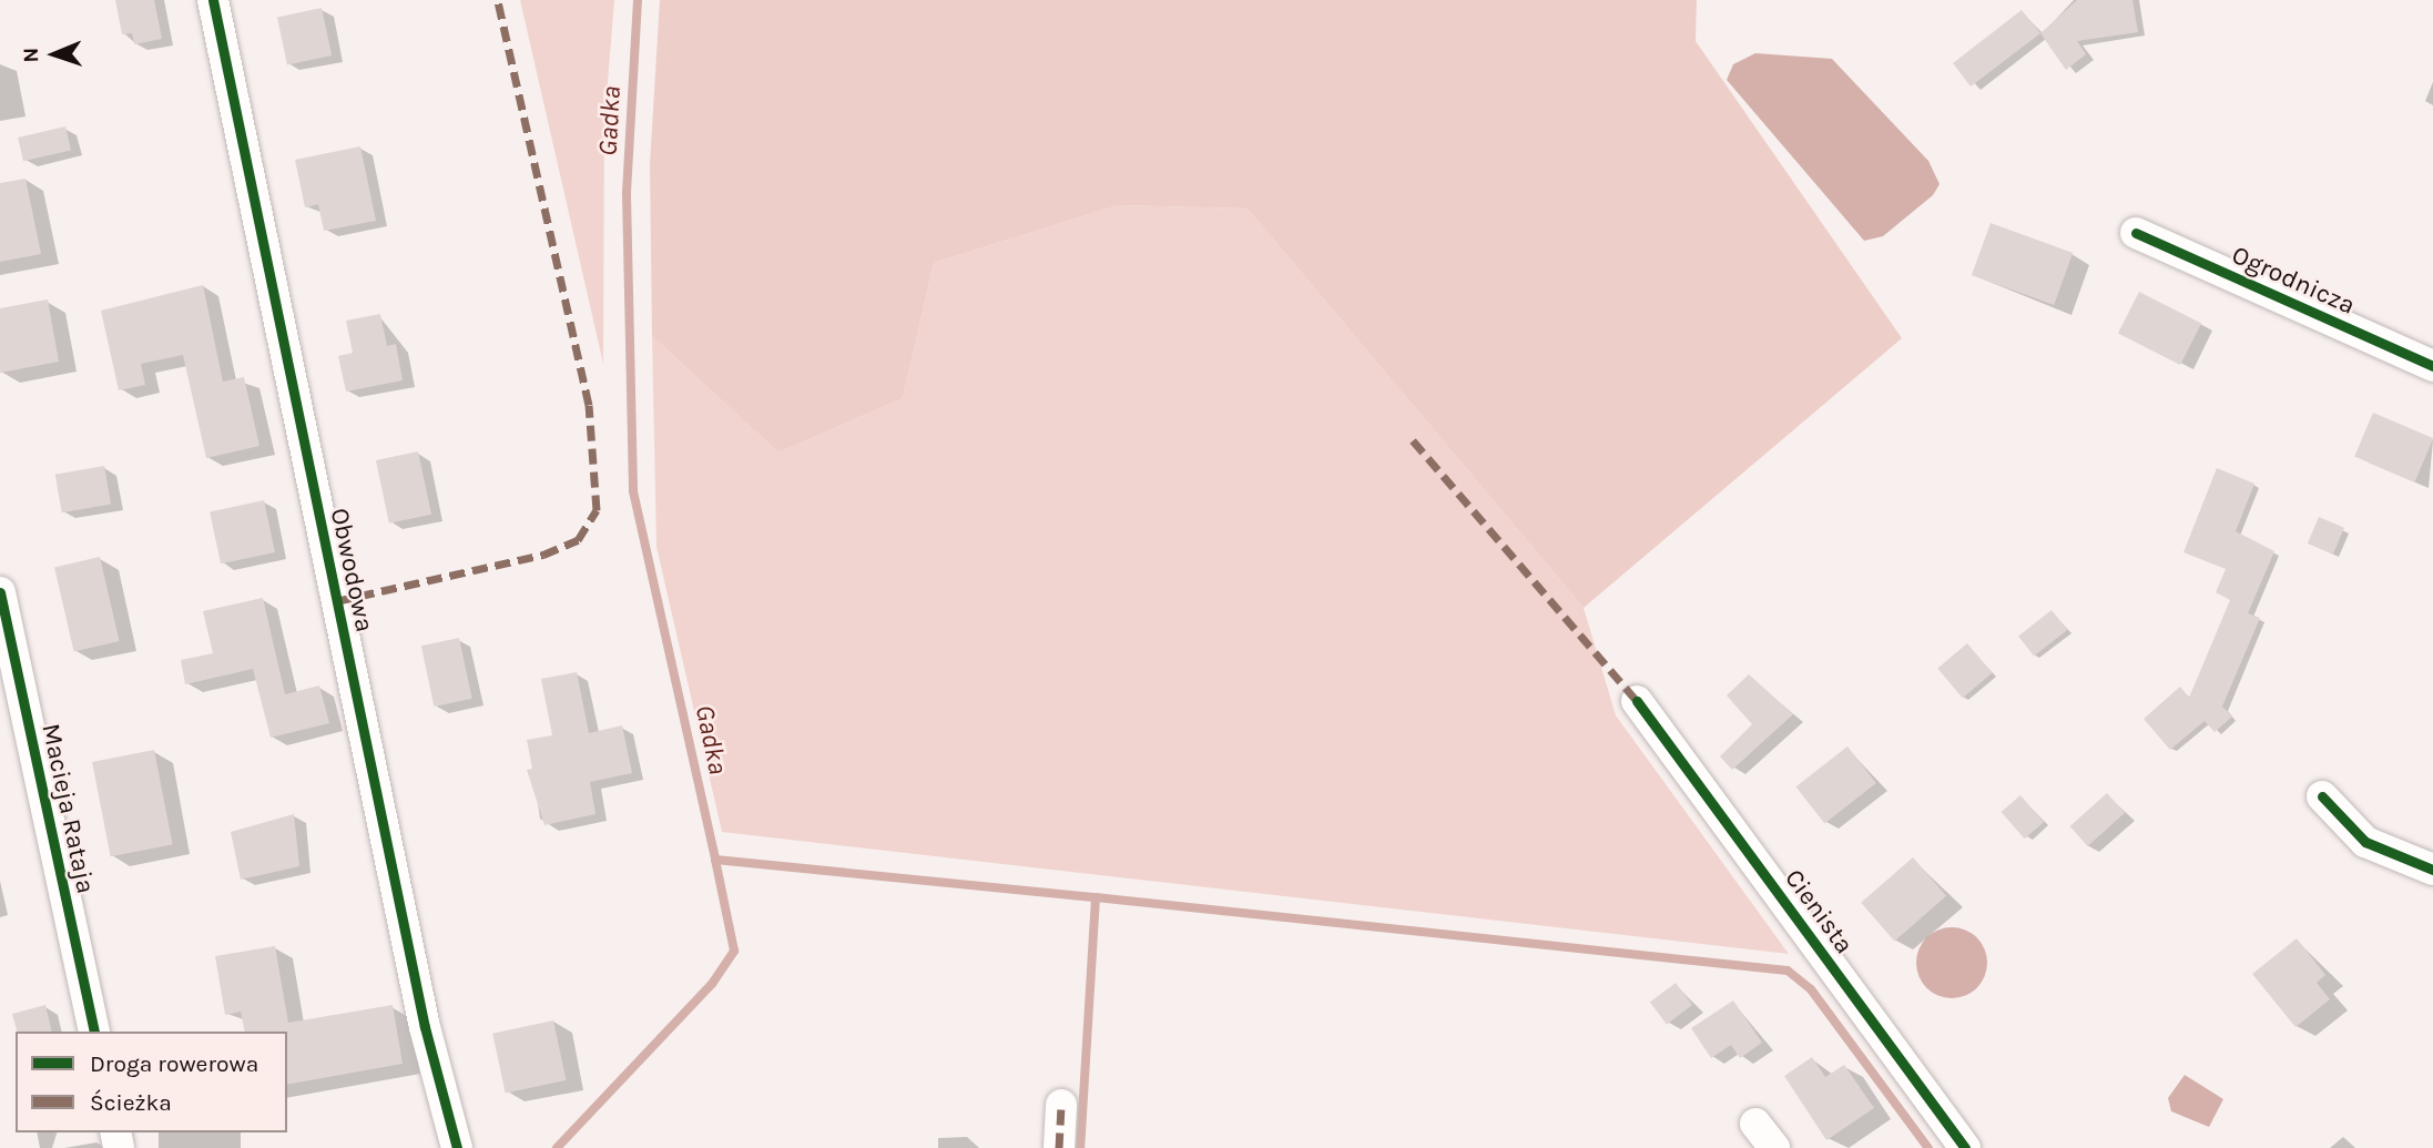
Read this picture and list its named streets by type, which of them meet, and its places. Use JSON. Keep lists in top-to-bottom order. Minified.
{"streets":{"street":["Ogrodnicza","Obwodowa","Macieja Rataja","Cienista"]},"water":["Gadka"],"legend":["Droga rowerowa","Ścieżka"],"north":"left"}
